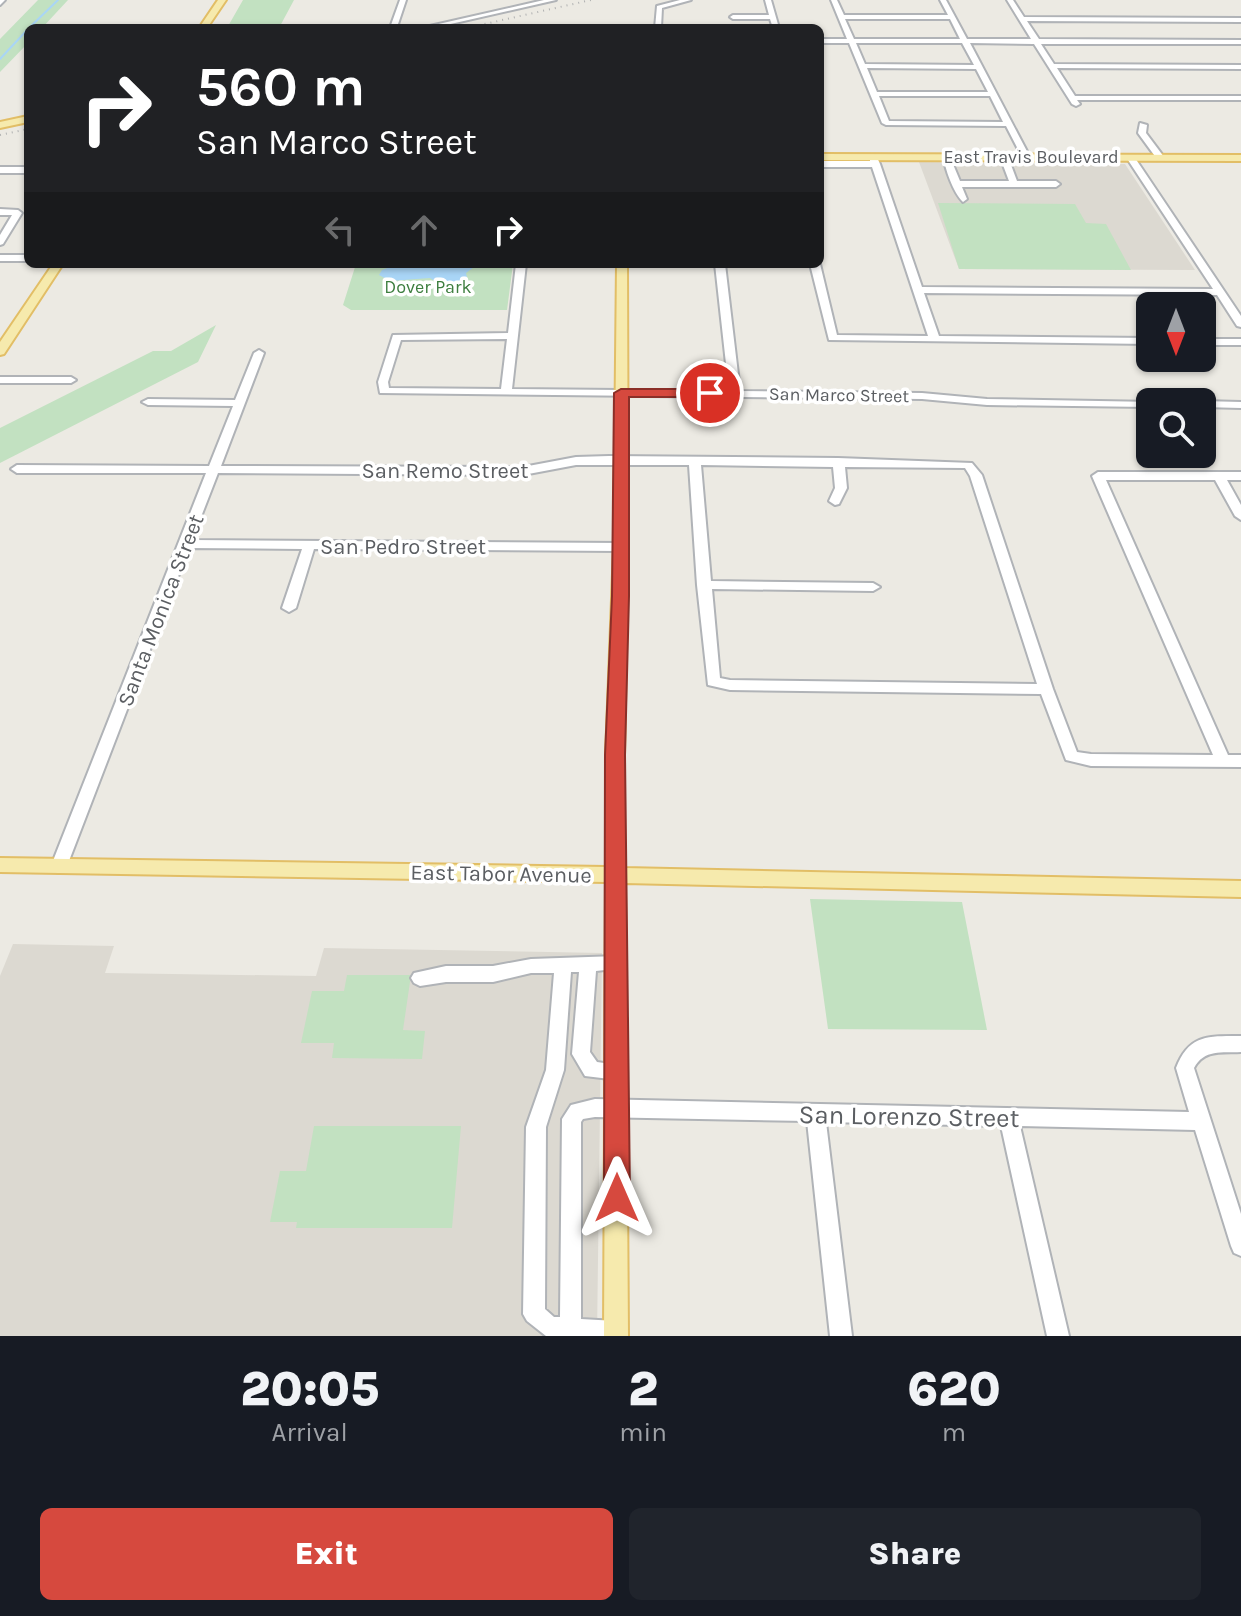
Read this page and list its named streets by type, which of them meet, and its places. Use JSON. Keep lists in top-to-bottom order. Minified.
{"streets":{"main road":["East Travis Boulevard","East Tabor Avenue"],"street":["San Marco Street","San Remo Street","San Pedro Street","Santa Monica Street","San Lorenzo Street"]},"crossings":[["San Remo Street","Santa Monica Street"],["San Pedro Street","Santa Monica Street"],["Santa Monica Street","East Tabor Avenue"]],"parks":["Dover Park"],"north":"bottom","page":{"turn":["560 m","San Marco Street"],"eta":["20:05","Arrival","2","min","620","m"],"buttons":["Exit","Share"]}}
